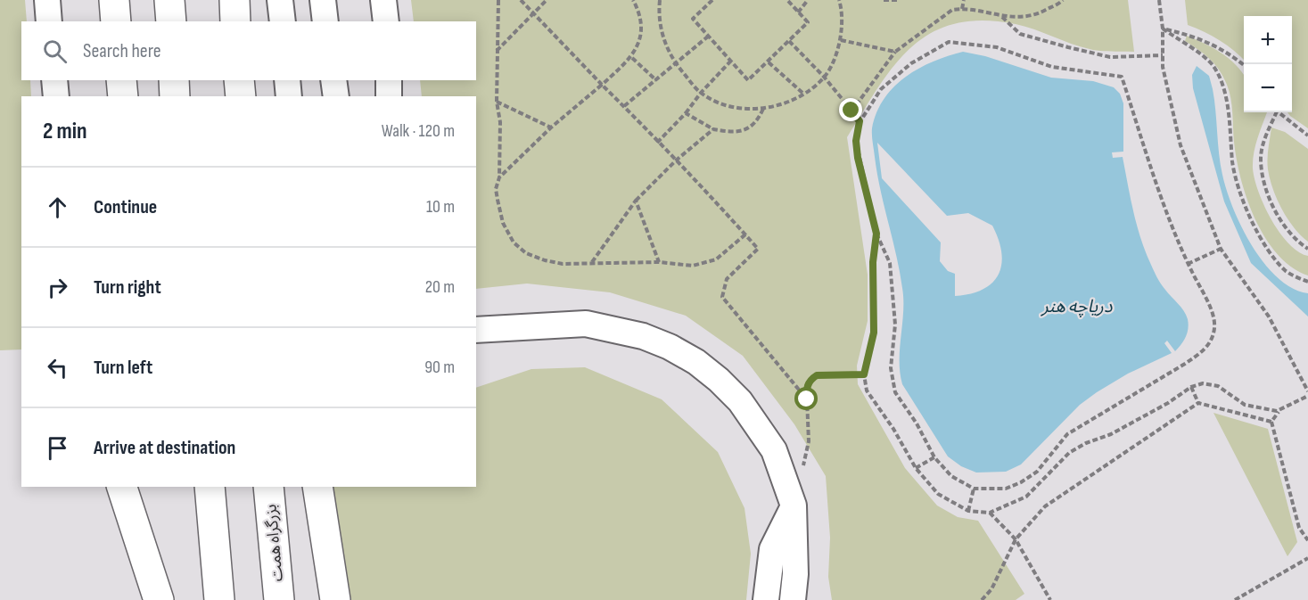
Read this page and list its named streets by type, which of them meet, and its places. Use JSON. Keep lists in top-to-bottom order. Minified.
{"streets":{"highway":["بزرگراه همت"]},"water":["دریاچه هنر"],"page":{"map_buttons":["+","−"],"search":"Search here","heading":["2 min","Walk · 120 m"],"list":[["Continue","10 m"],["Turn right","20 m"],["Turn left","90 m"],"Arrive at destination"]}}
